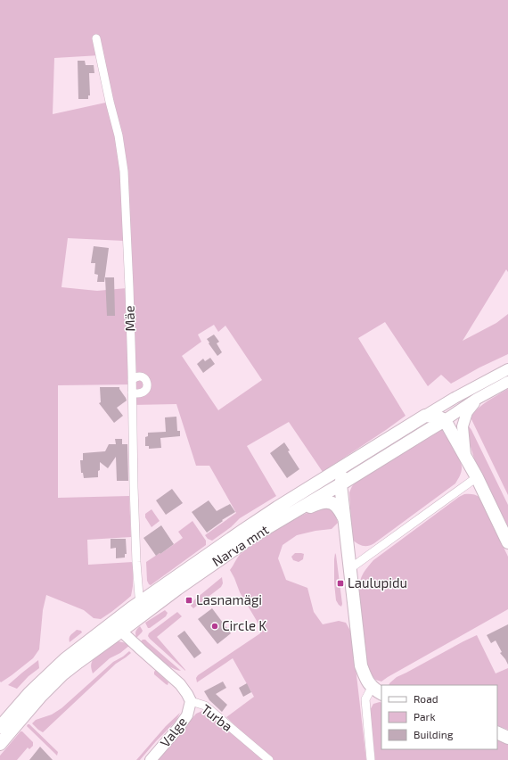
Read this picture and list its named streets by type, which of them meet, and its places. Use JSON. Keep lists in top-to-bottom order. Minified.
{"streets":{"main road":["Narva mnt","Turba","Valge"],"street":["Mäe"]},"crossings":[["Mäe","Narva mnt"],["Narva mnt","Turba"],["Turba","Valge"]],"places":{"transit":["Laulupidu","Lasnamägi"],"other":["Circle K"]},"legend":["Road","Park","Building"]}
